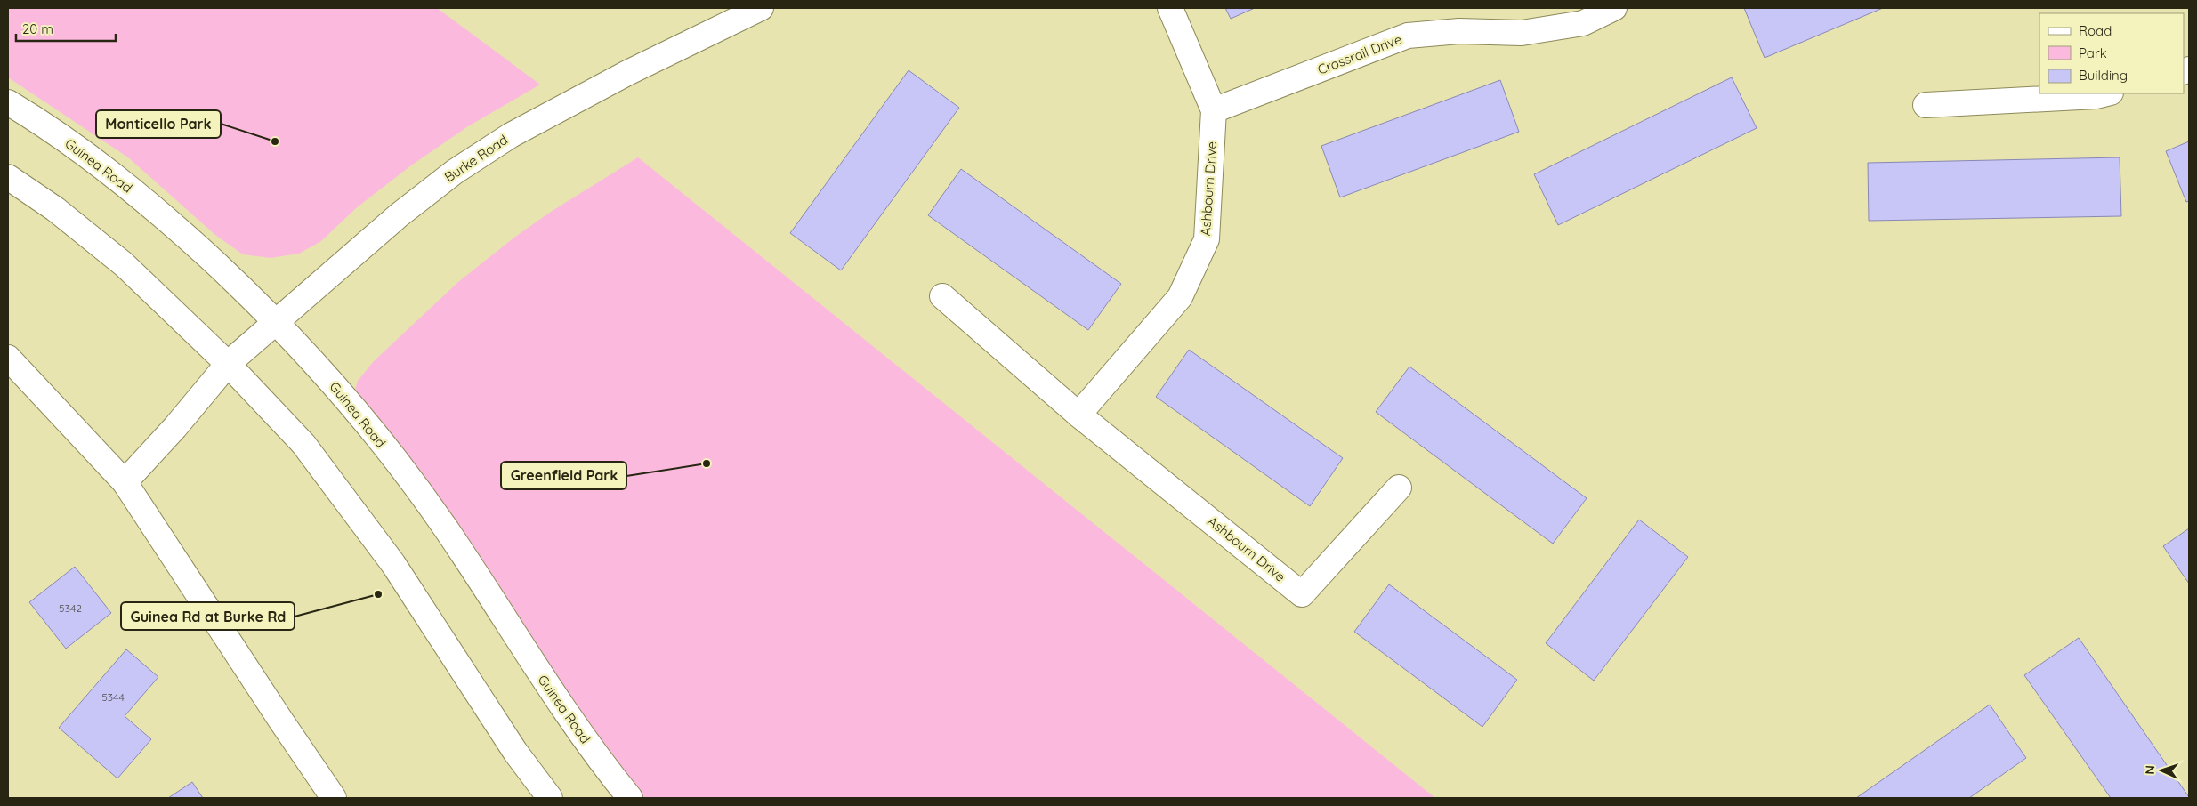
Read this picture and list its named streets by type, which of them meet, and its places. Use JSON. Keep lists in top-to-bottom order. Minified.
{"streets":{"main road":["Crossrail Drive","Burke Road","Guinea Road","Ashbourn Drive"]},"crossings":[["Crossrail Drive","Ashbourn Drive"],["Burke Road","Guinea Road"]],"places":["Monticello Park","Greenfield Park","Guinea Rd at Burke Rd"],"house_numbers":["5342","5344"],"legend":["Road","Park","Building"],"scale_bar":"20 m","north":"left"}
